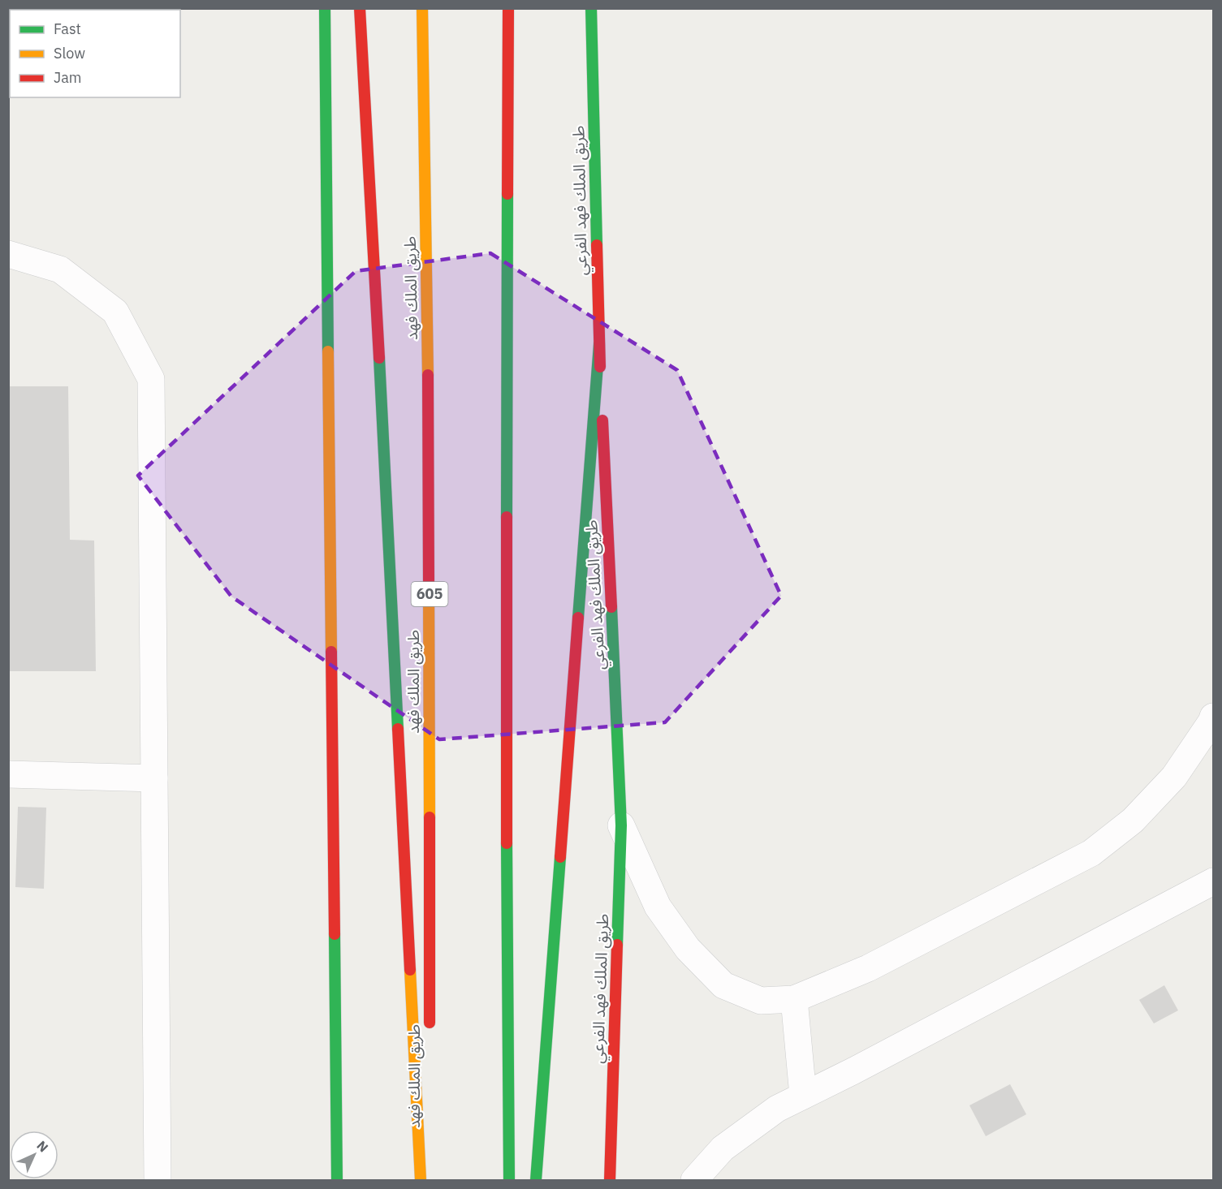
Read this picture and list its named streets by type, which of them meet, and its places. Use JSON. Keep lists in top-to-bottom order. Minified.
{"streets":{"main road":["طريق الملك فهد الفرعي","طريق الملك فهد","605"]},"legend":["Fast","Slow","Jam"],"north":"top right"}
